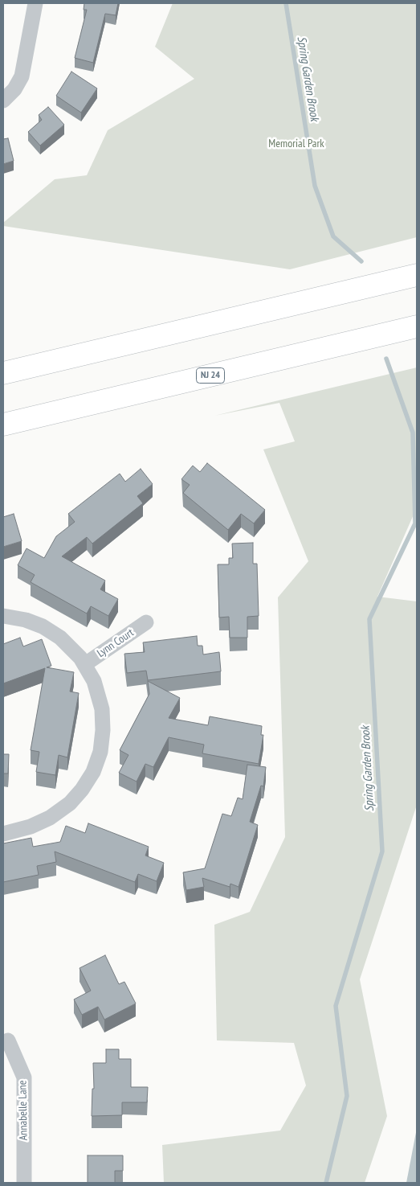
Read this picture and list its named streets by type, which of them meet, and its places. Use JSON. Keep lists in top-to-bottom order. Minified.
{"streets":{"highway":["NJ 24"],"street":["Lynn Court","Annabelle Lane"]},"water":["Spring Garden Brook"],"parks":["Memorial Park"]}
